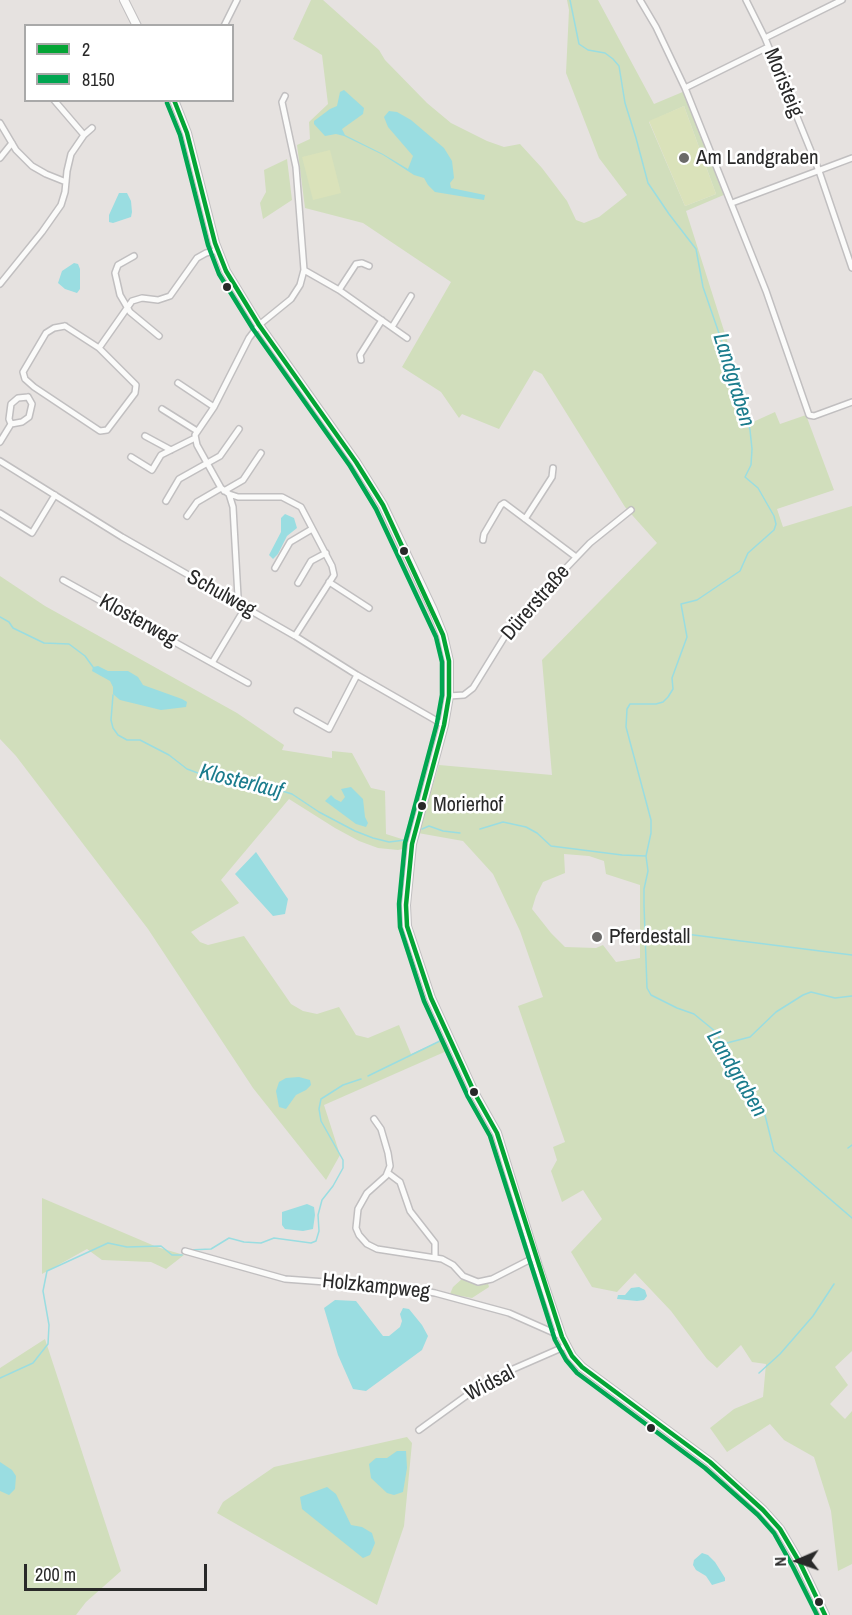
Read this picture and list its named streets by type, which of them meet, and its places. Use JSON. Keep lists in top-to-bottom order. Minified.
{"streets":{"street":["Moristeig","Schulweg","Dürerstraße","Klosterweg","Holzkampweg","Widsal"]},"water":["Landgraben","Klosterlauf"],"places":["Am Landgraben","Morierhof","Pferdestall"],"lines":["transit line 2","transit line 8150"],"legend":["2","8150"],"scale_bar":"200 m","north":"left"}
